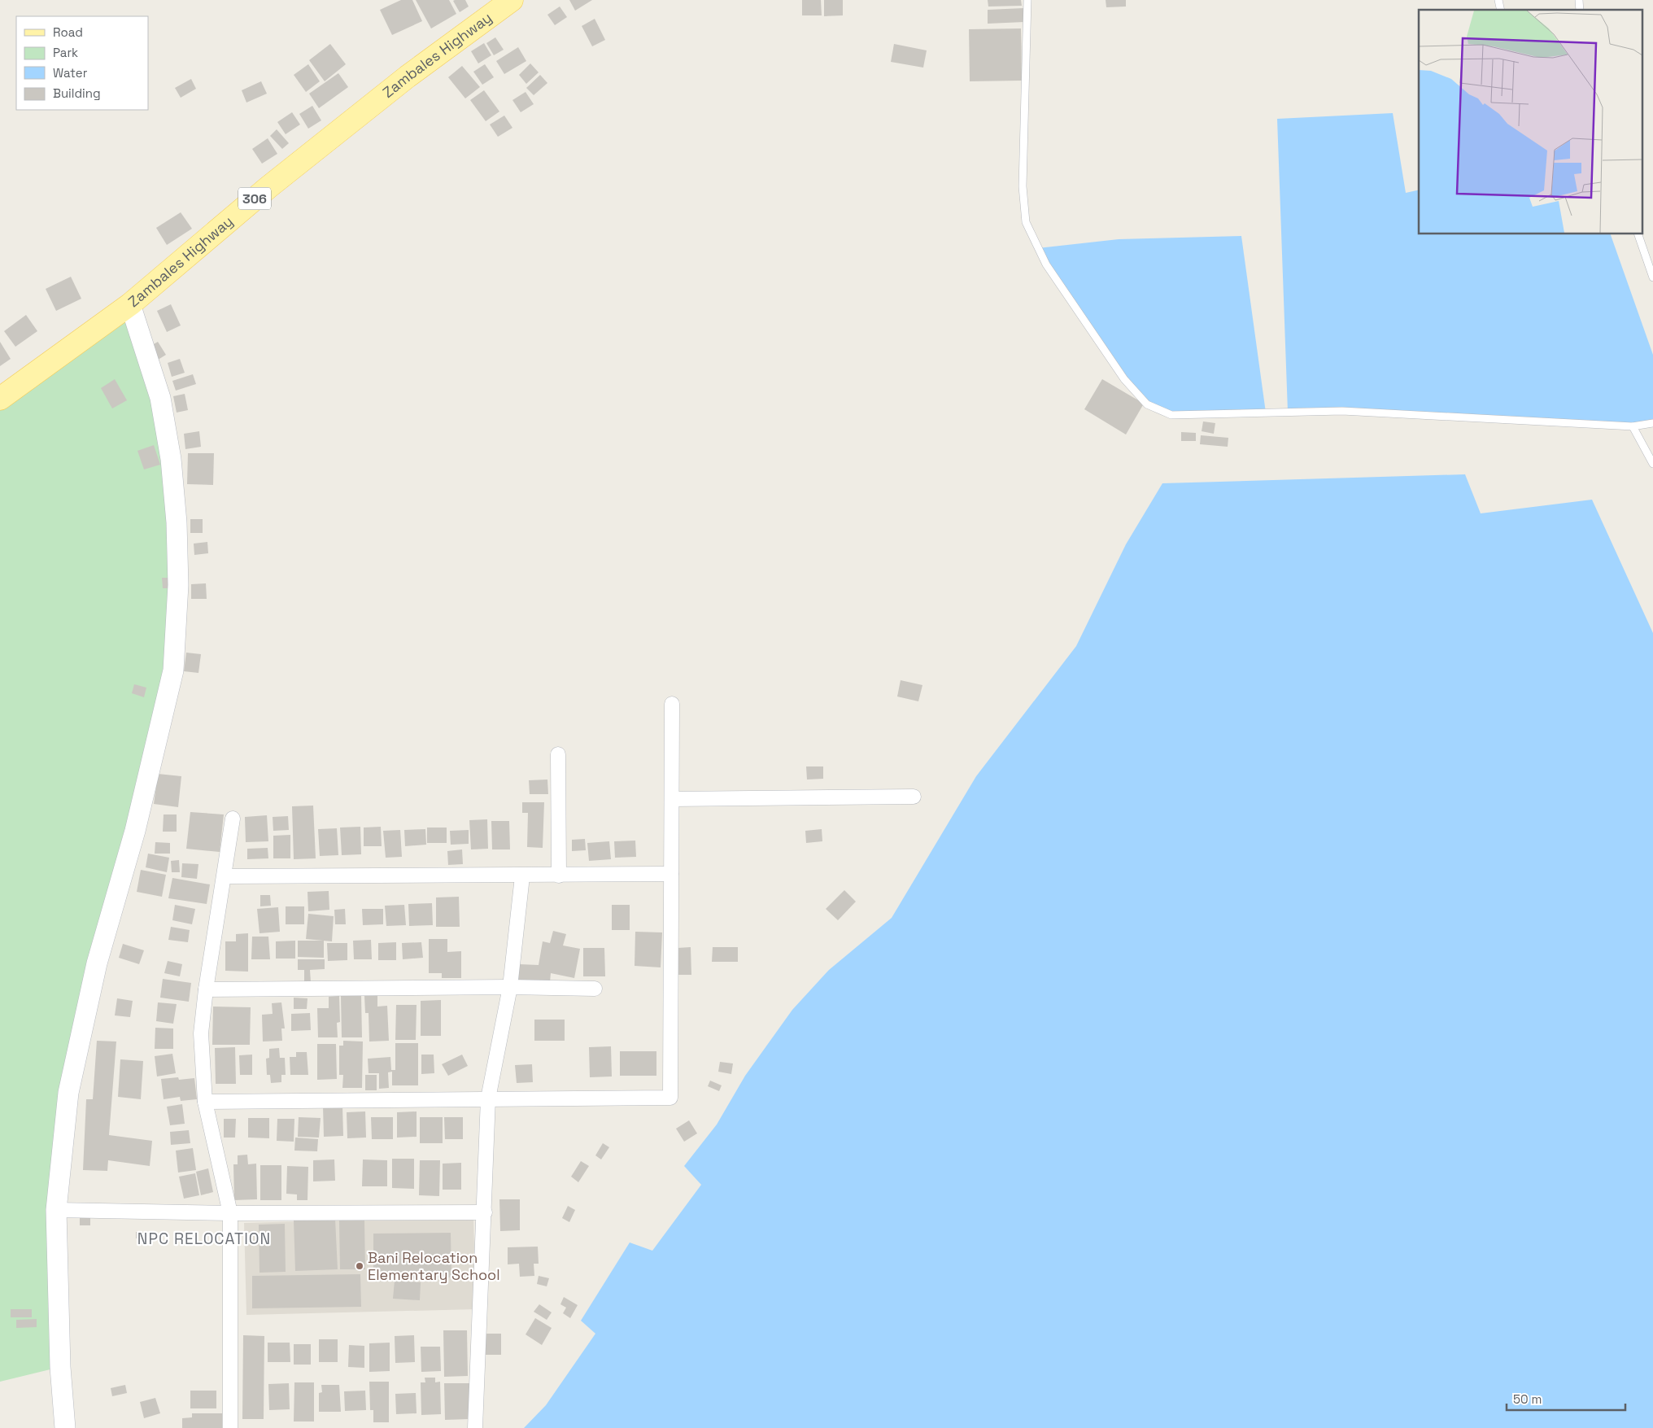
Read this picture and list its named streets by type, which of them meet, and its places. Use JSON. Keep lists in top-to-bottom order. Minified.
{"streets":{"main road":["Zambales Highway","306"]},"districts":["NPC RELOCATION"],"places":["Bani Relocation Elementary School"],"legend":["Road","Park","Water","Building"],"scale_bar":"50 m"}
